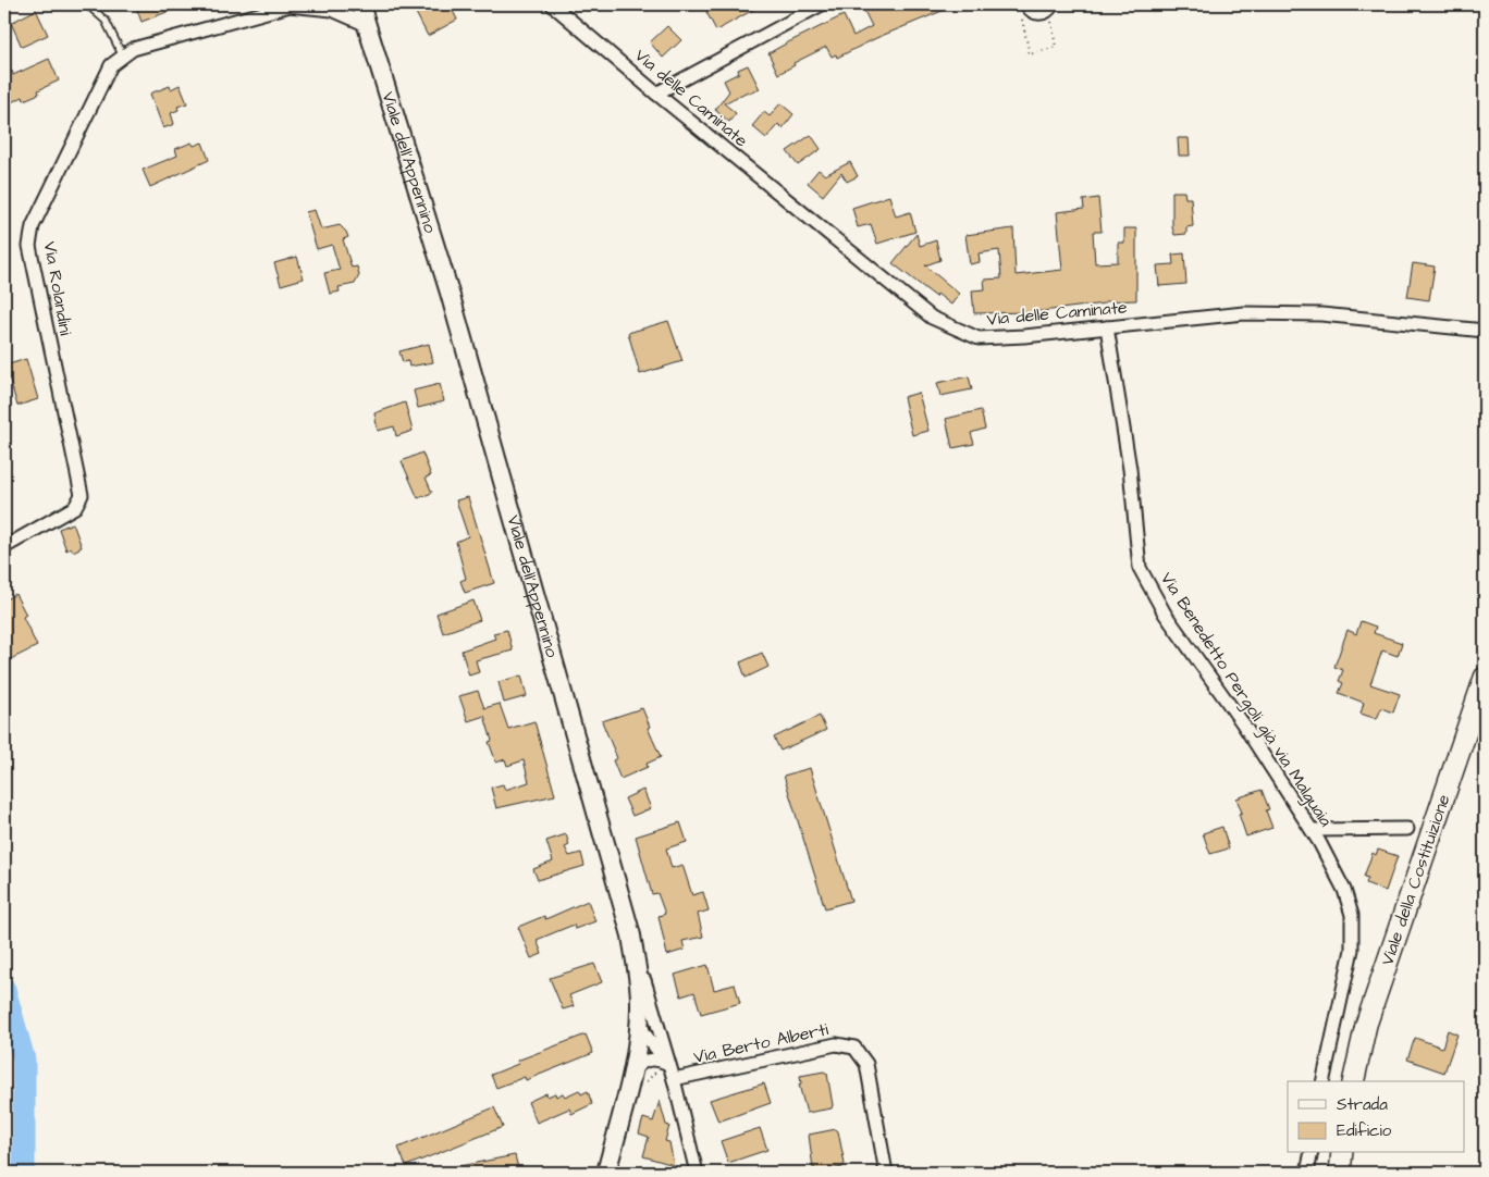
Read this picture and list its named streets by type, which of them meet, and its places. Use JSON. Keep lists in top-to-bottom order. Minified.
{"streets":{"main road":["Viale dell'Appennino","Viale della Costituizione"],"street":["Via delle Caminate","Via Rolandini","Via Benedetto Pergoli già via Malguaia","Via Berto Alberti"]},"crossings":[["Via delle Caminate","Via Benedetto Pergoli già via Malguaia"],["Viale dell'Appennino","Via Rolandini"],["Viale dell'Appennino","Via Berto Alberti"]],"legend":["Strada","Edificio"]}
